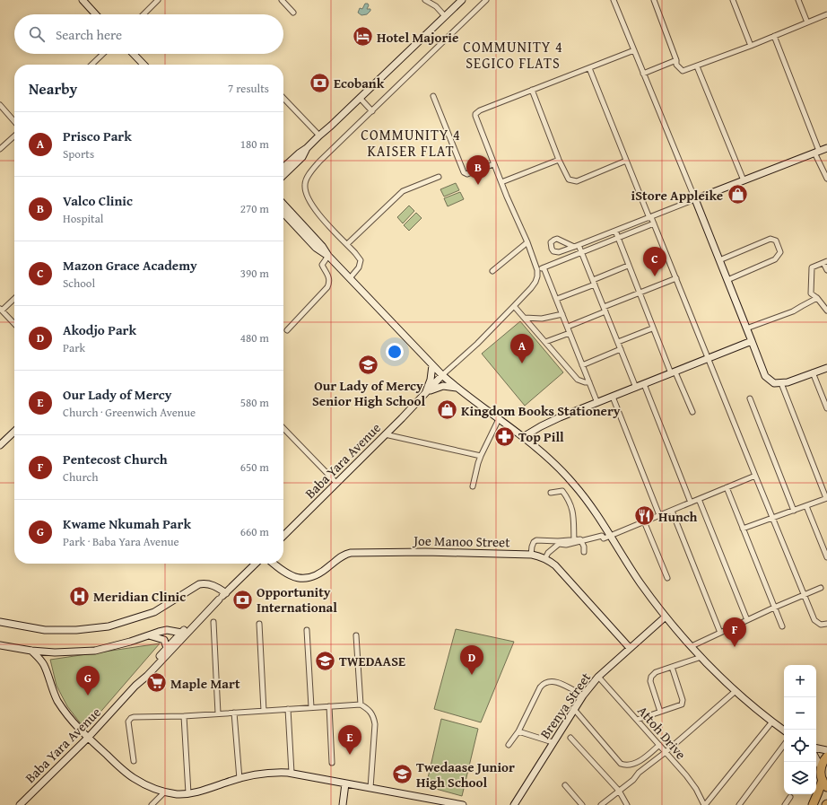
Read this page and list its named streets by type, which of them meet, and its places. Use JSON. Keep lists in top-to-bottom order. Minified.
{"streets":{"main road":["Baba Yara Avenue","Joe Manoo Street","Brenya Street"],"street":["Attoh Drive"]},"crossings":[["Joe Manoo Street","Brenya Street"],["Brenya Street","Attoh Drive"]],"districts":["COMMUNITY 4 SEGICO FLATS","COMMUNITY 4 KAISER FLAT"],"places":{"hotel":["Hotel Majorie"],"bank":["Ecobank","Opportunity International"],"shop":["iStore Appleike","Kingdom Books Stationery"],"school or university":["Our Lady of Mercy Senior High School","TWEDAASE","Twedaase Junior High School"],"pharmacy":["Top Pill"],"restaurant":["Hunch"],"hospital":["Meridian Clinic"],"supermarket":["Maple Mart"]},"page":{"search":"Search here","heading":["Nearby","7 results"],"list":[{"mark":"A","name":"Prisco Park","note":"Sports","value":"180 m"},{"mark":"B","name":"Valco Clinic","note":"Hospital","value":"270 m"},{"mark":"C","name":"Mazon Grace Academy","note":"School","value":"390 m"},{"mark":"D","name":"Akodjo Park","note":"Park","value":"480 m"},{"mark":"E","name":"Our Lady of Mercy","note":"Church · Greenwich Avenue","value":"580 m"},{"mark":"F","name":"Pentecost Church","note":"Church","value":"650 m"},{"mark":"G","name":"Kwame Nkumah Park","note":"Park · Baba Yara Avenue","value":"660 m"}],"pins":["B","C","A","F","D","G","E"],"map_buttons":["+","−"]}}
